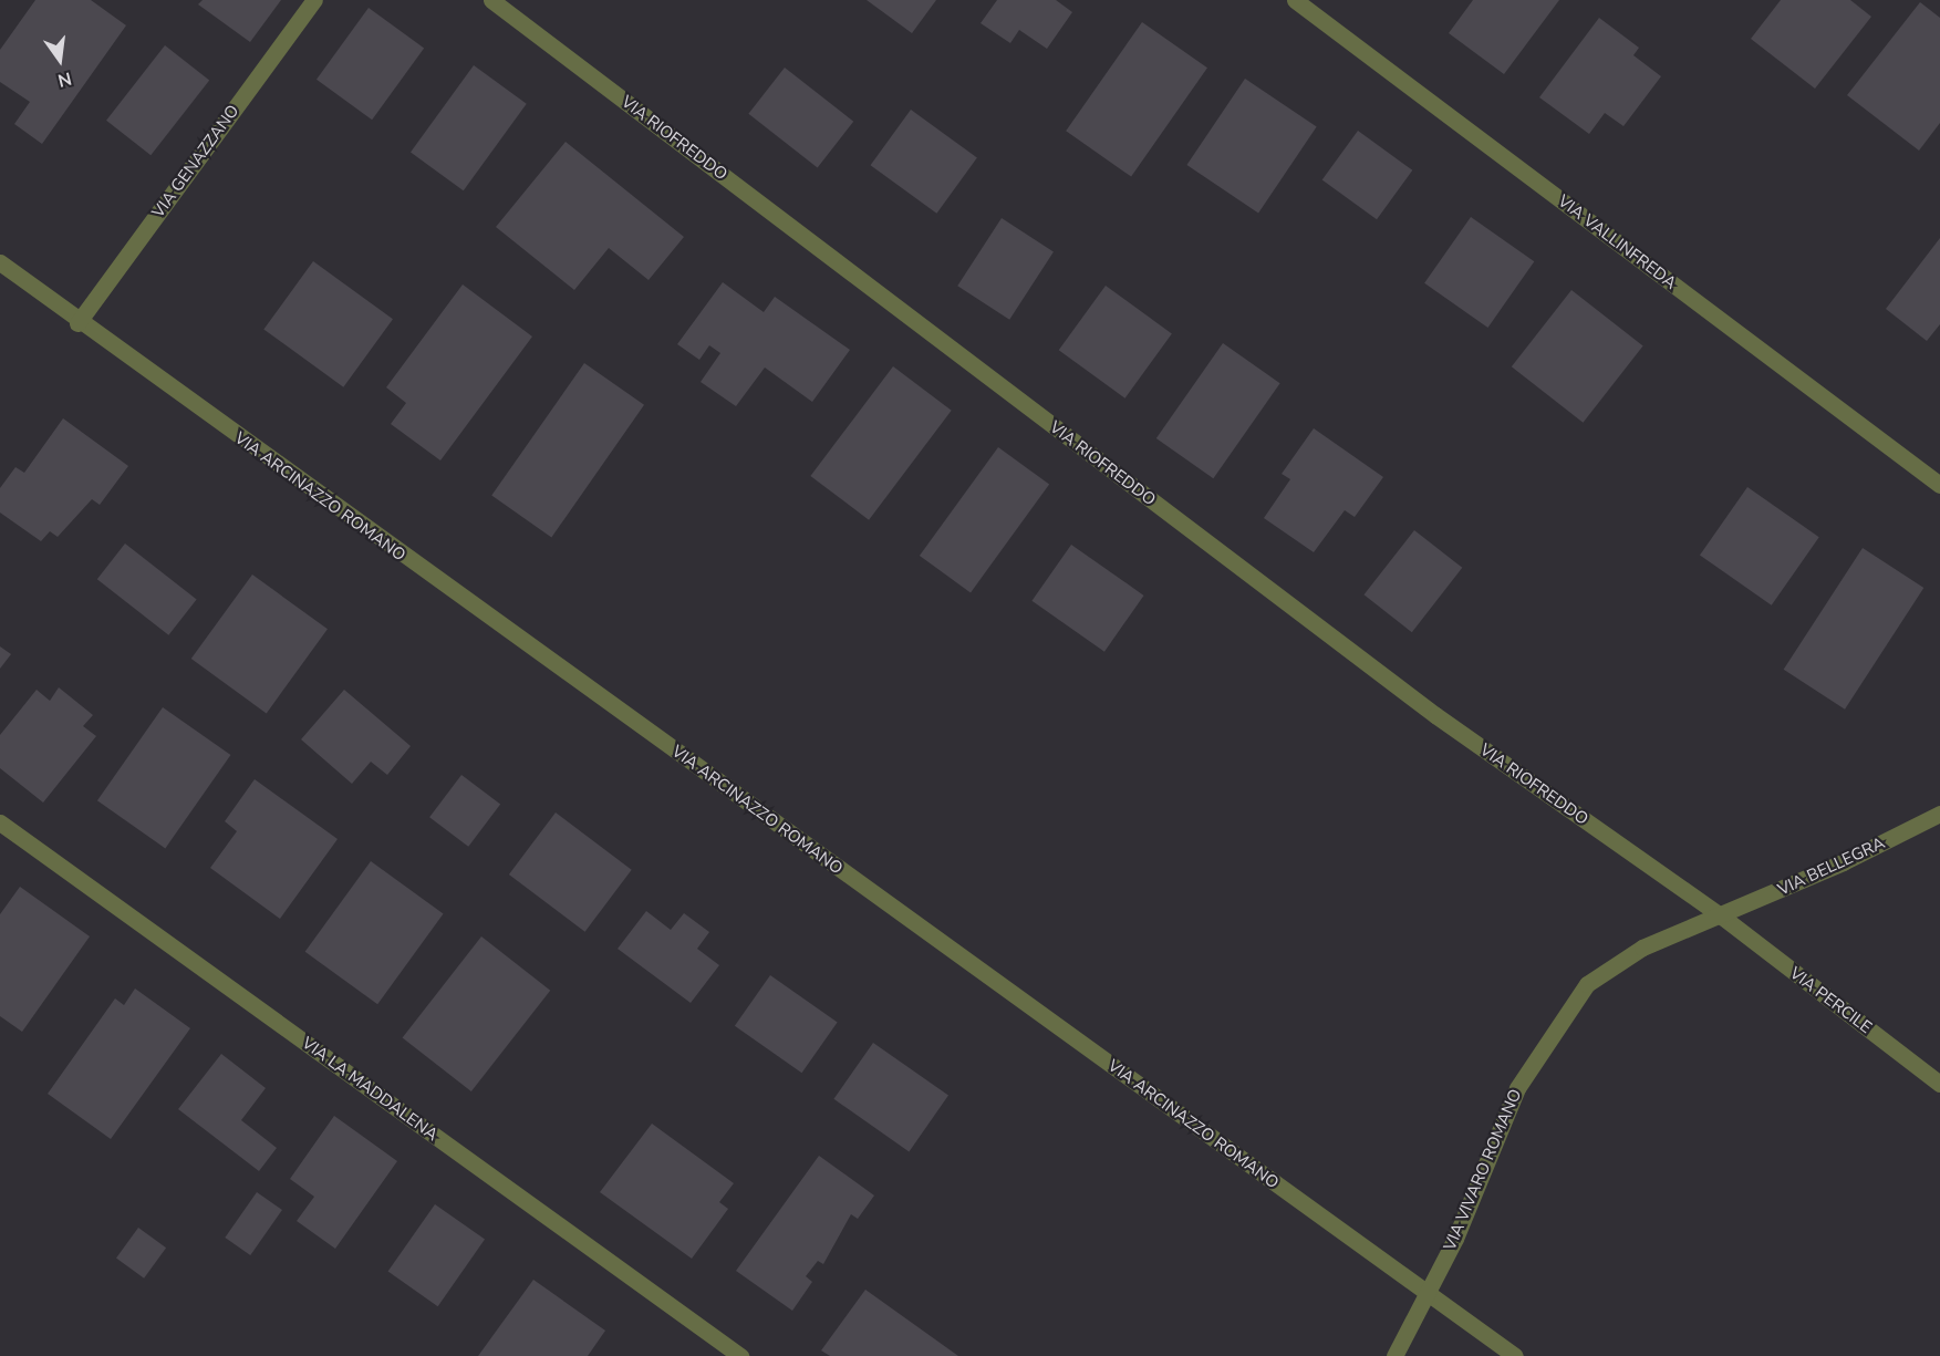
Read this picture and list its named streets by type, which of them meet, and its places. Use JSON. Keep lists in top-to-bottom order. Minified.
{"streets":{"street":["VIA RIOFREDDO","VIA GENAZZANO","VIA VALLINFREDA","VIA ARCINAZZO ROMANO","VIA BELLEGRA","VIA PERCILE","VIA LA MADDALENA","VIA VIVARO ROMANO"]},"crossings":[["VIA RIOFREDDO","VIA BELLEGRA"],["VIA RIOFREDDO","VIA PERCILE"],["VIA RIOFREDDO","VIA VIVARO ROMANO"],["VIA GENAZZANO","VIA ARCINAZZO ROMANO"],["VIA ARCINAZZO ROMANO","VIA VIVARO ROMANO"],["VIA BELLEGRA","VIA PERCILE"],["VIA BELLEGRA","VIA VIVARO ROMANO"],["VIA PERCILE","VIA VIVARO ROMANO"]],"north":"bottom"}
